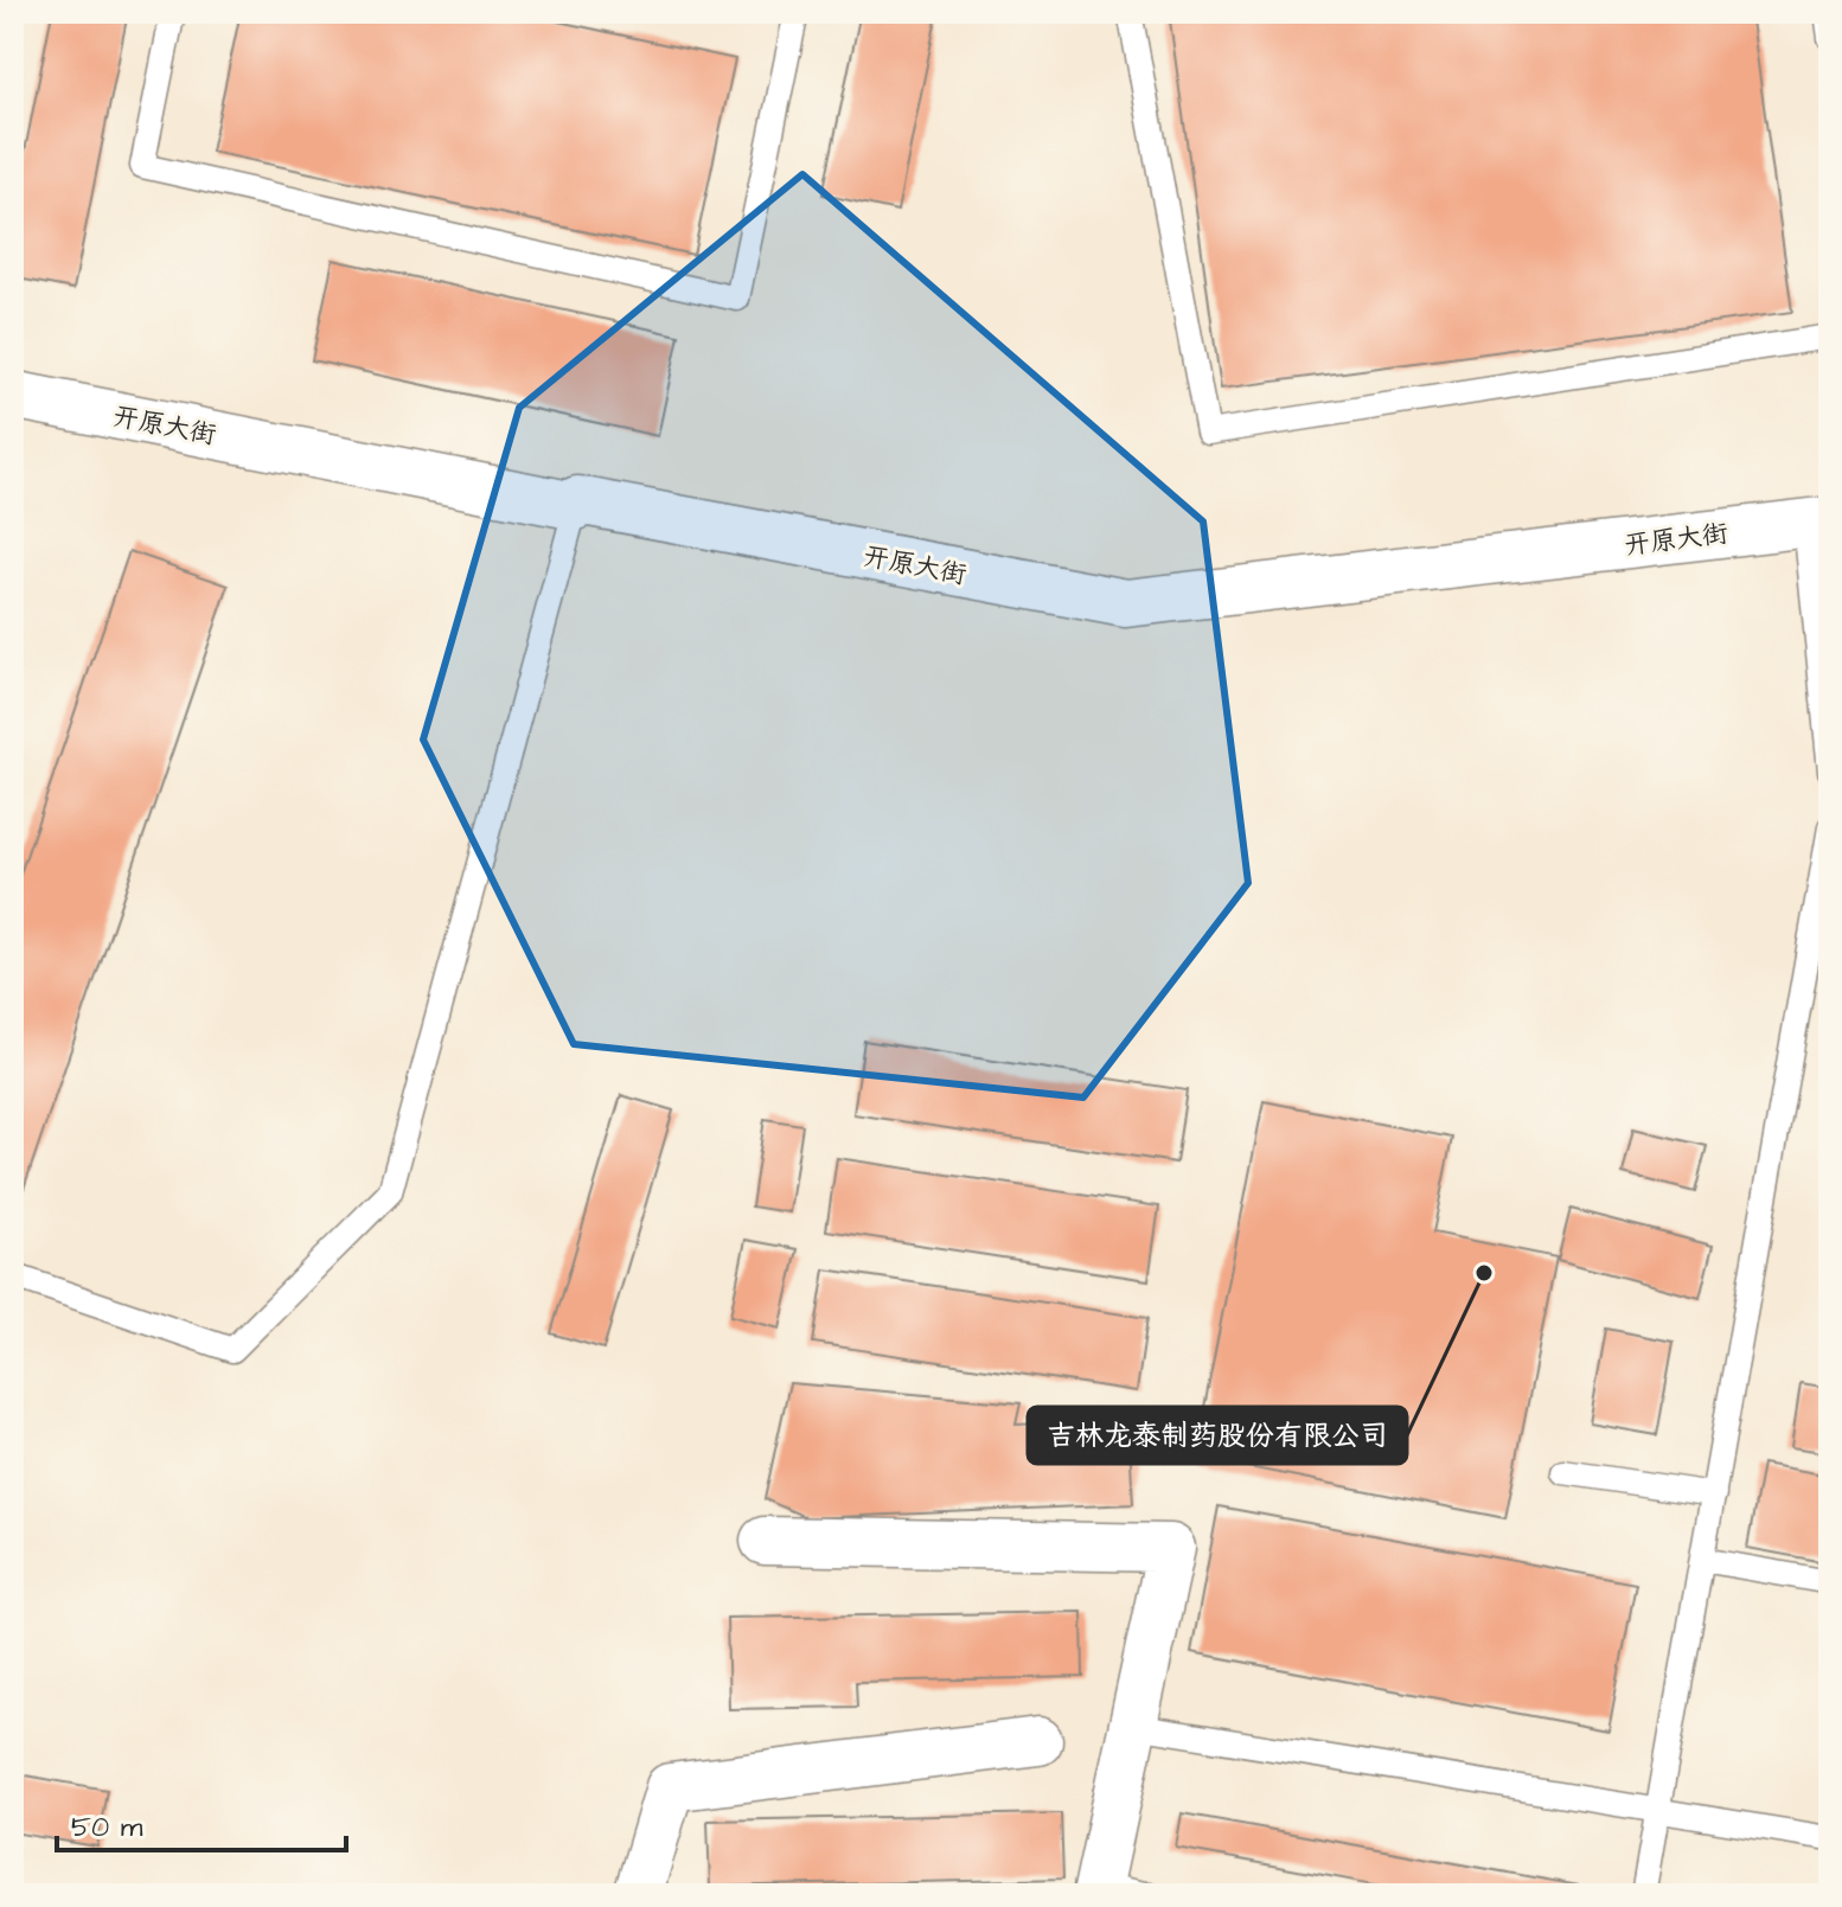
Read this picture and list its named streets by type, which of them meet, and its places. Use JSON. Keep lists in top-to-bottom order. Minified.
{"streets":{"street":["开原大街"]},"places":["吉林龙泰制药股份有限公司"],"scale_bar":"50 m"}
